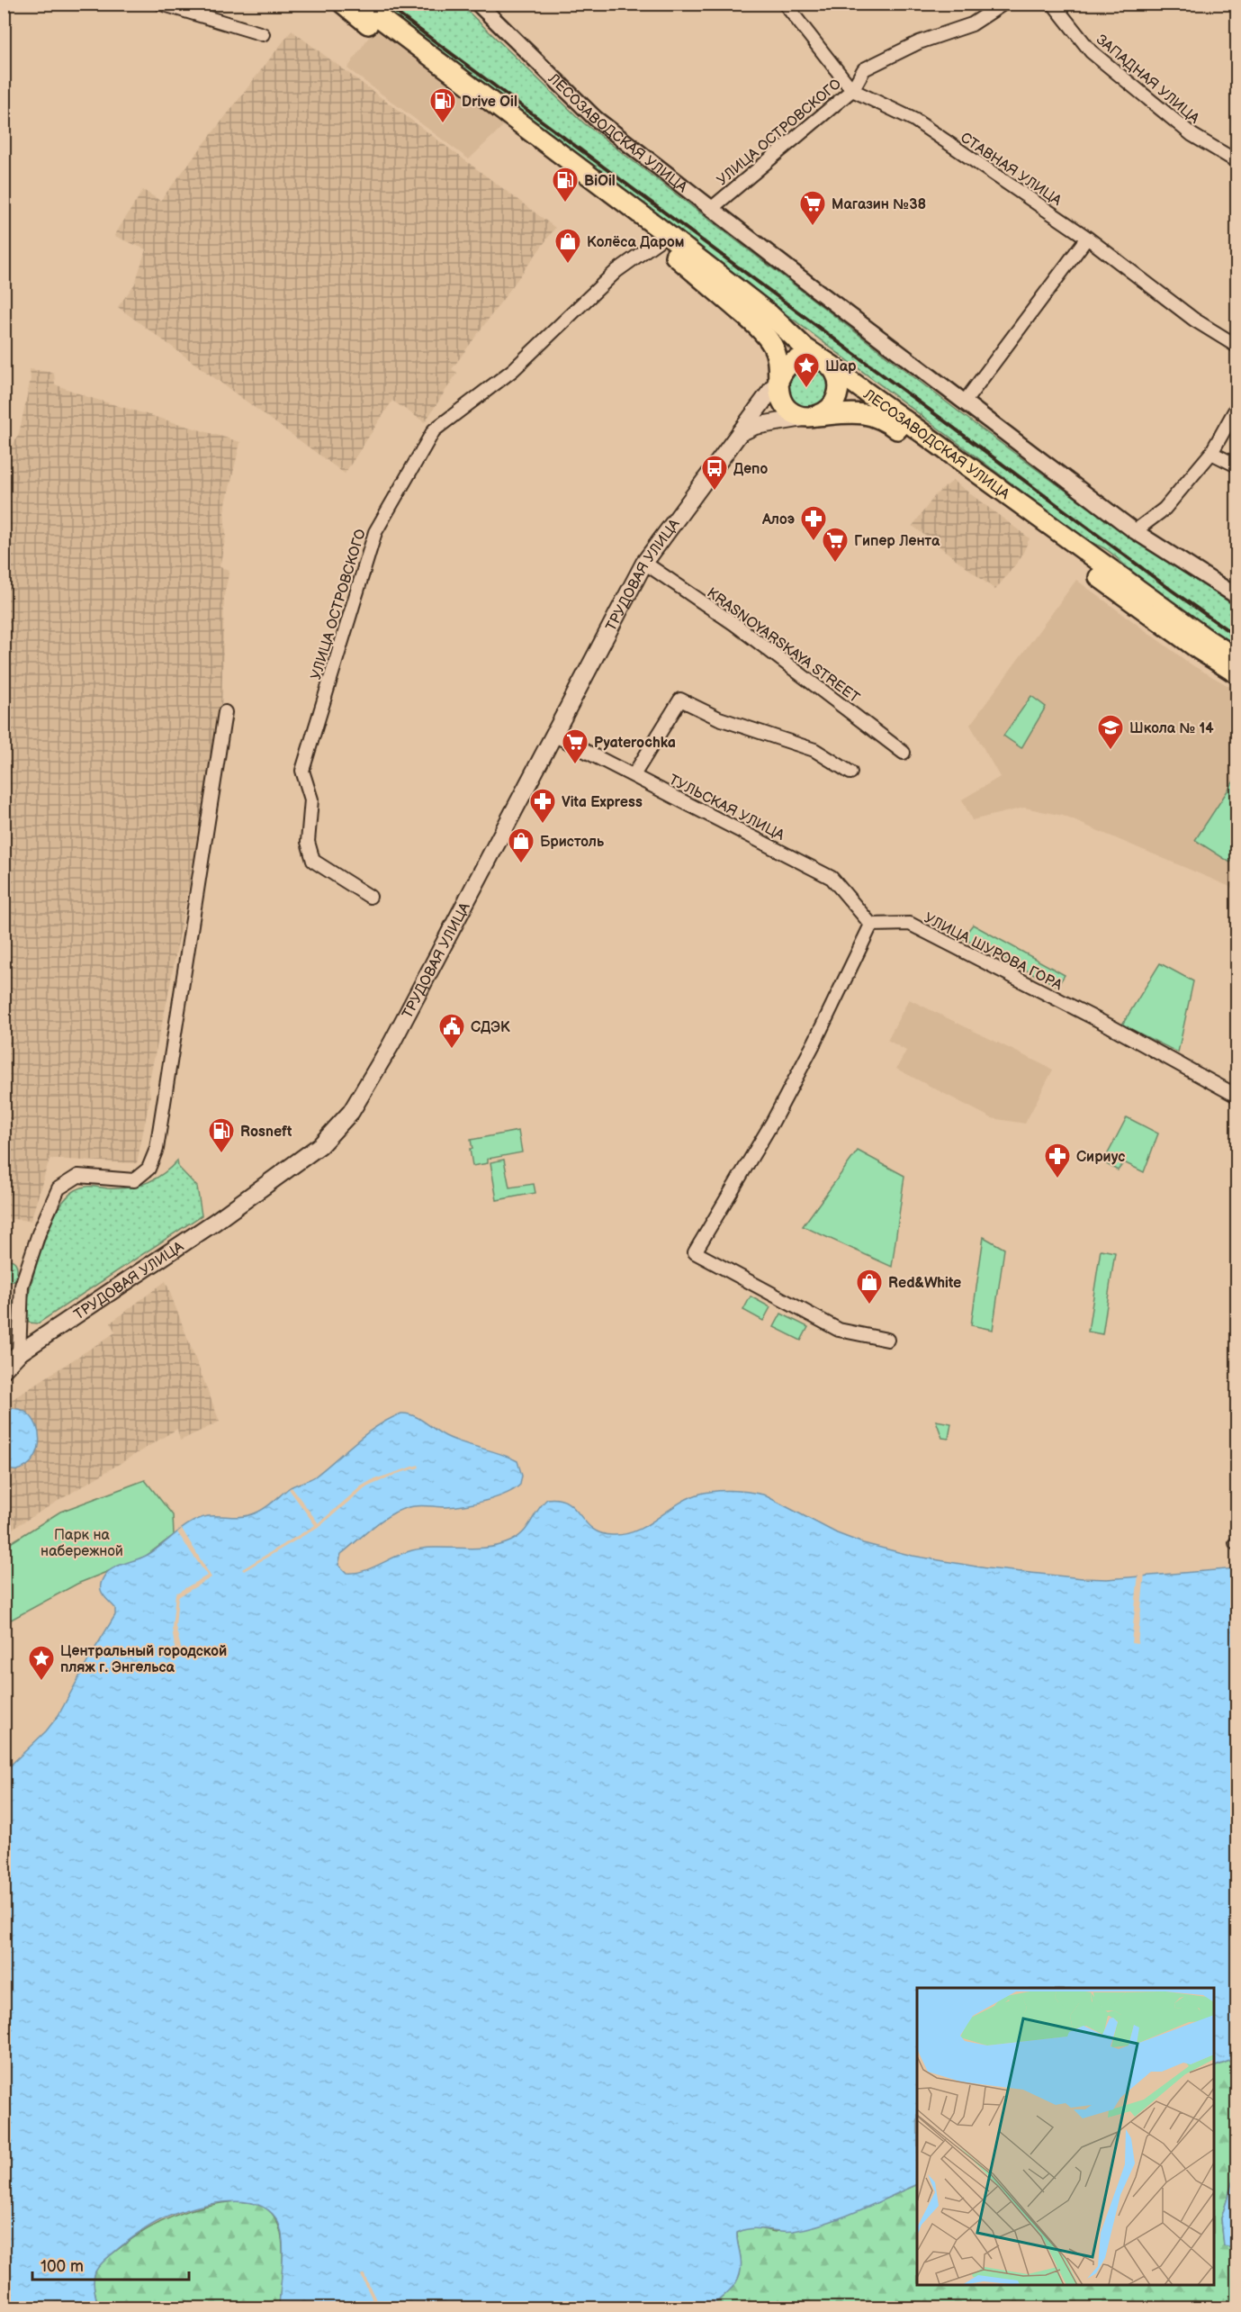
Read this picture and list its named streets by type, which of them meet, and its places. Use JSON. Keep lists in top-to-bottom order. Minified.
{"streets":{"main road":["ЛЕСОЗАВОДСКАЯ УЛИЦА","ТРУДОВАЯ УЛИЦА"],"street":["ЗАПАДНАЯ УЛИЦА","УЛИЦА ОСТРОВСКОГО","СТАВНАЯ УЛИЦА","KRASNOYARSKAYA STREET","ТУЛЬСКАЯ УЛИЦА","УЛИЦА ШУРОВА ГОРА"]},"crossings":[["УЛИЦА ОСТРОВСКОГО","ЛЕСОЗАВОДСКАЯ УЛИЦА"],["УЛИЦА ОСТРОВСКОГО","СТАВНАЯ УЛИЦА"],["ЛЕСОЗАВОДСКАЯ УЛИЦА","ТРУДОВАЯ УЛИЦА"],["ТРУДОВАЯ УЛИЦА","KRASNOYARSKAYA STREET"],["ТРУДОВАЯ УЛИЦА","ТУЛЬСКАЯ УЛИЦА"],["ТУЛЬСКАЯ УЛИЦА","УЛИЦА ШУРОВА ГОРА"]],"parks":["Парк на набережной"],"places":{"fuel station":["Drive Oil","BiOil","Rosneft"],"supermarket":["Магазин №38","Гипер Лента","Pyaterochka"],"shop":["Колёса Даром","Бристоль","Red&White"],"place":["Шар","Центральный городской пляж г. Энгельса"],"bus stop":["Депо"],"pharmacy":["Алоэ","Vita Express","Сириус"],"school or university":["Школа № 14"],"public building":["СДЭК"]},"scale_bar":"100 m"}
